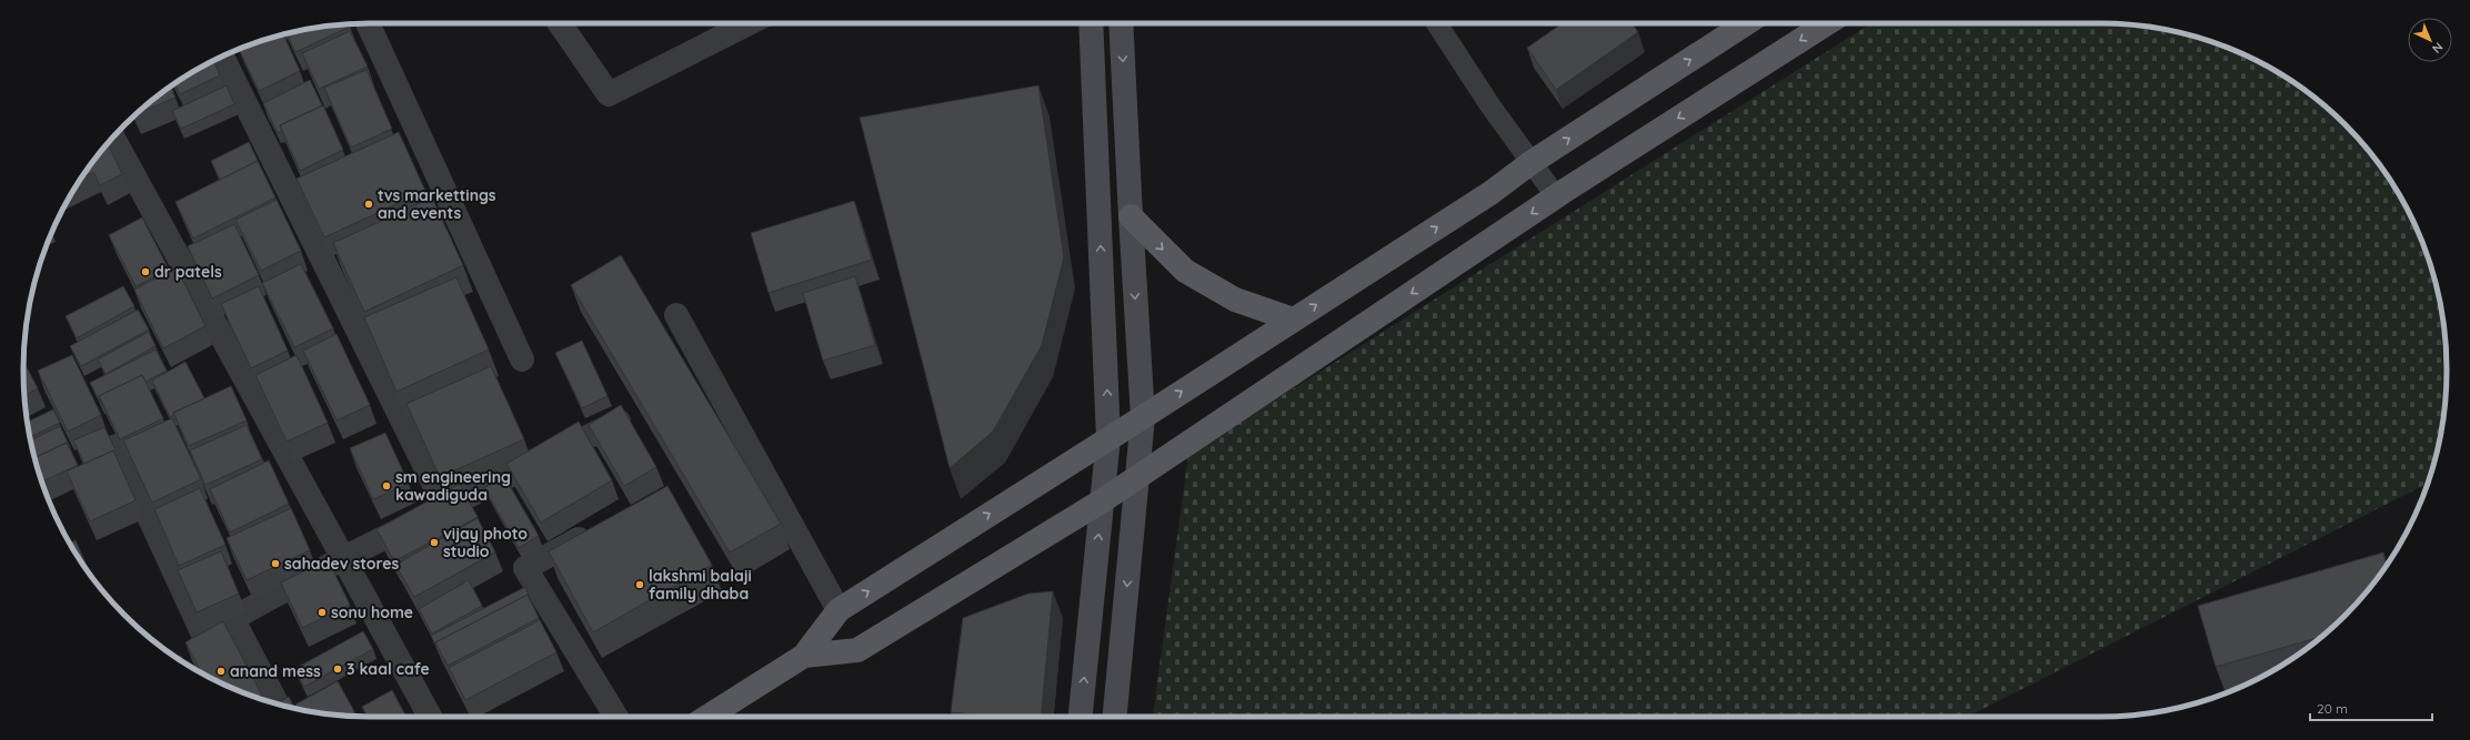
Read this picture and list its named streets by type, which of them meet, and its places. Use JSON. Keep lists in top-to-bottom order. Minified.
{"places":["tvs markettings and events","dr patels","sm engineering kawadiguda","vijay photo studio","sahadev stores","lakshmi balaji family dhaba","sonu home","3 kaal cafe","anand mess"],"scale_bar":"20 m","north":"bottom right"}
